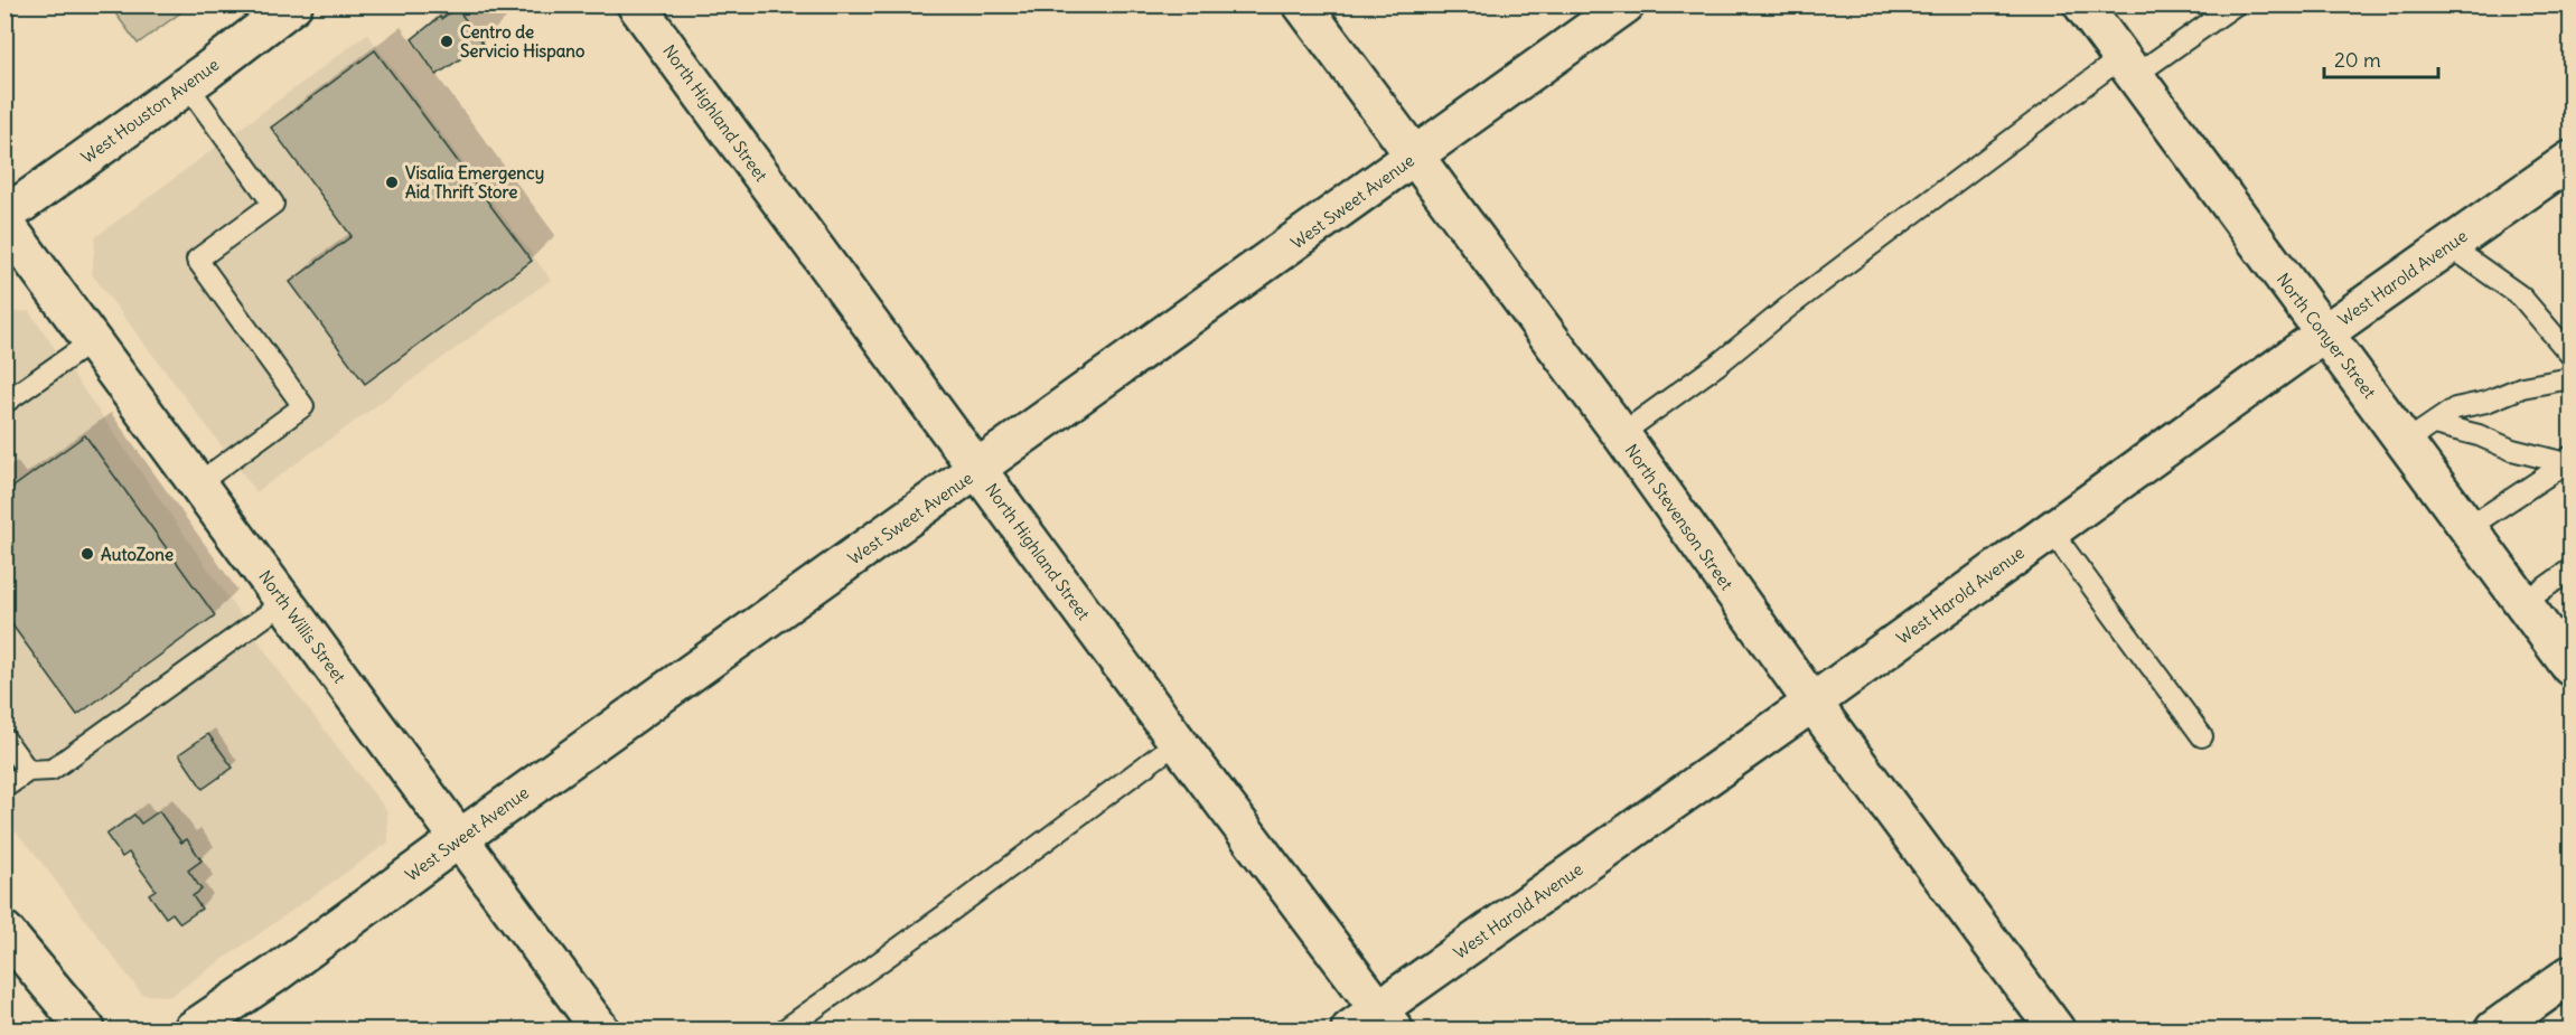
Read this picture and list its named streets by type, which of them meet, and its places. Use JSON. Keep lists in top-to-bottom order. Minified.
{"streets":{"street":["West Houston Avenue","North Highland Street","West Sweet Avenue","West Harold Avenue","North Conyer Street","North Stevenson Street","North Willis Street"]},"crossings":[["North Highland Street","West Sweet Avenue"],["North Highland Street","West Harold Avenue"],["West Sweet Avenue","North Stevenson Street"],["West Sweet Avenue","North Willis Street"],["West Harold Avenue","North Conyer Street"],["West Harold Avenue","North Stevenson Street"]],"places":["Centro de Servicio Hispano","Visalia Emergency Aid Thrift Store","AutoZone"],"scale_bar":"20 m"}
